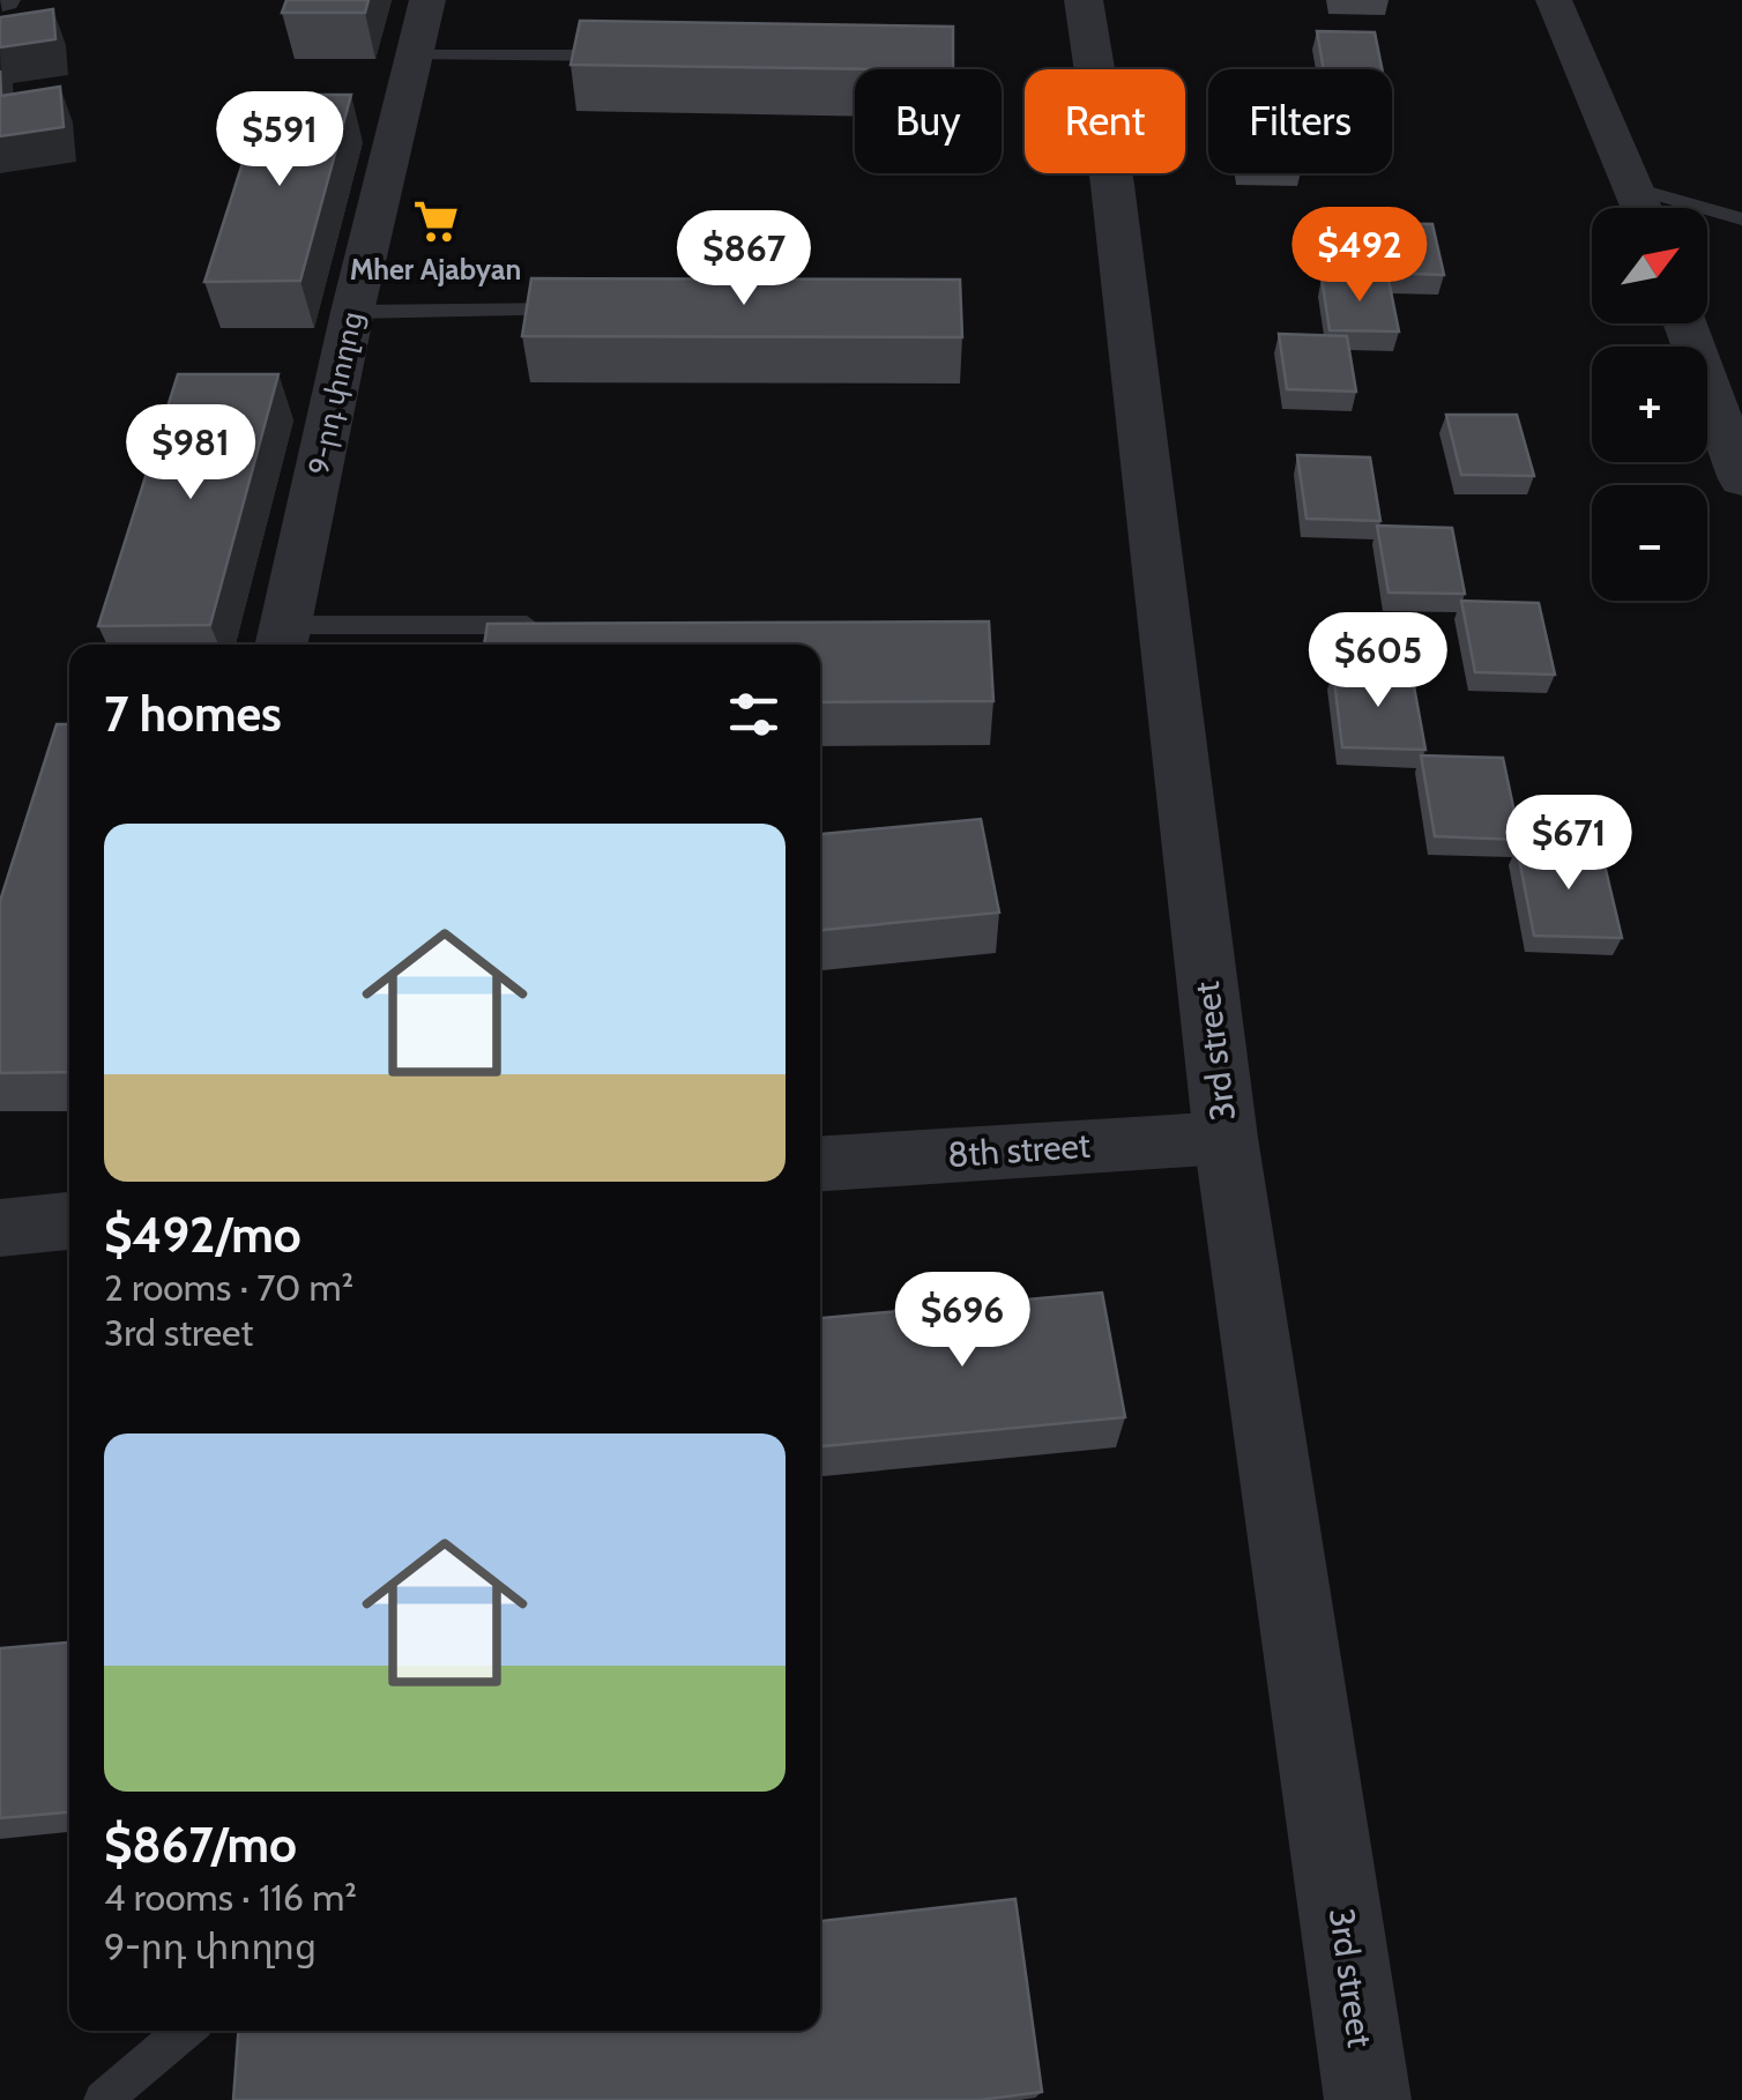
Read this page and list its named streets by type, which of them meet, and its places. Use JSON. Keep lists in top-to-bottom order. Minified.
{"streets":{"street":["9-րդ փողոց","3rd street","8th street"]},"crossings":[["3rd street","8th street"]],"places":{"supermarket":["Mher Ajabyan"]},"north":"top right","page":{"chip":["Buy","Rent","Filters"],"price":["$591","$492","$867","$981","$605","$671","$696"],"map_buttons":["+","−"],"heading":"7 homes","list":[{"name":"$492/mo","note":"2 rooms · 70 m² · 3rd street"},{"name":"$867/mo","note":"4 rooms · 116 m² · 9-րդ փողոց"}]}}
